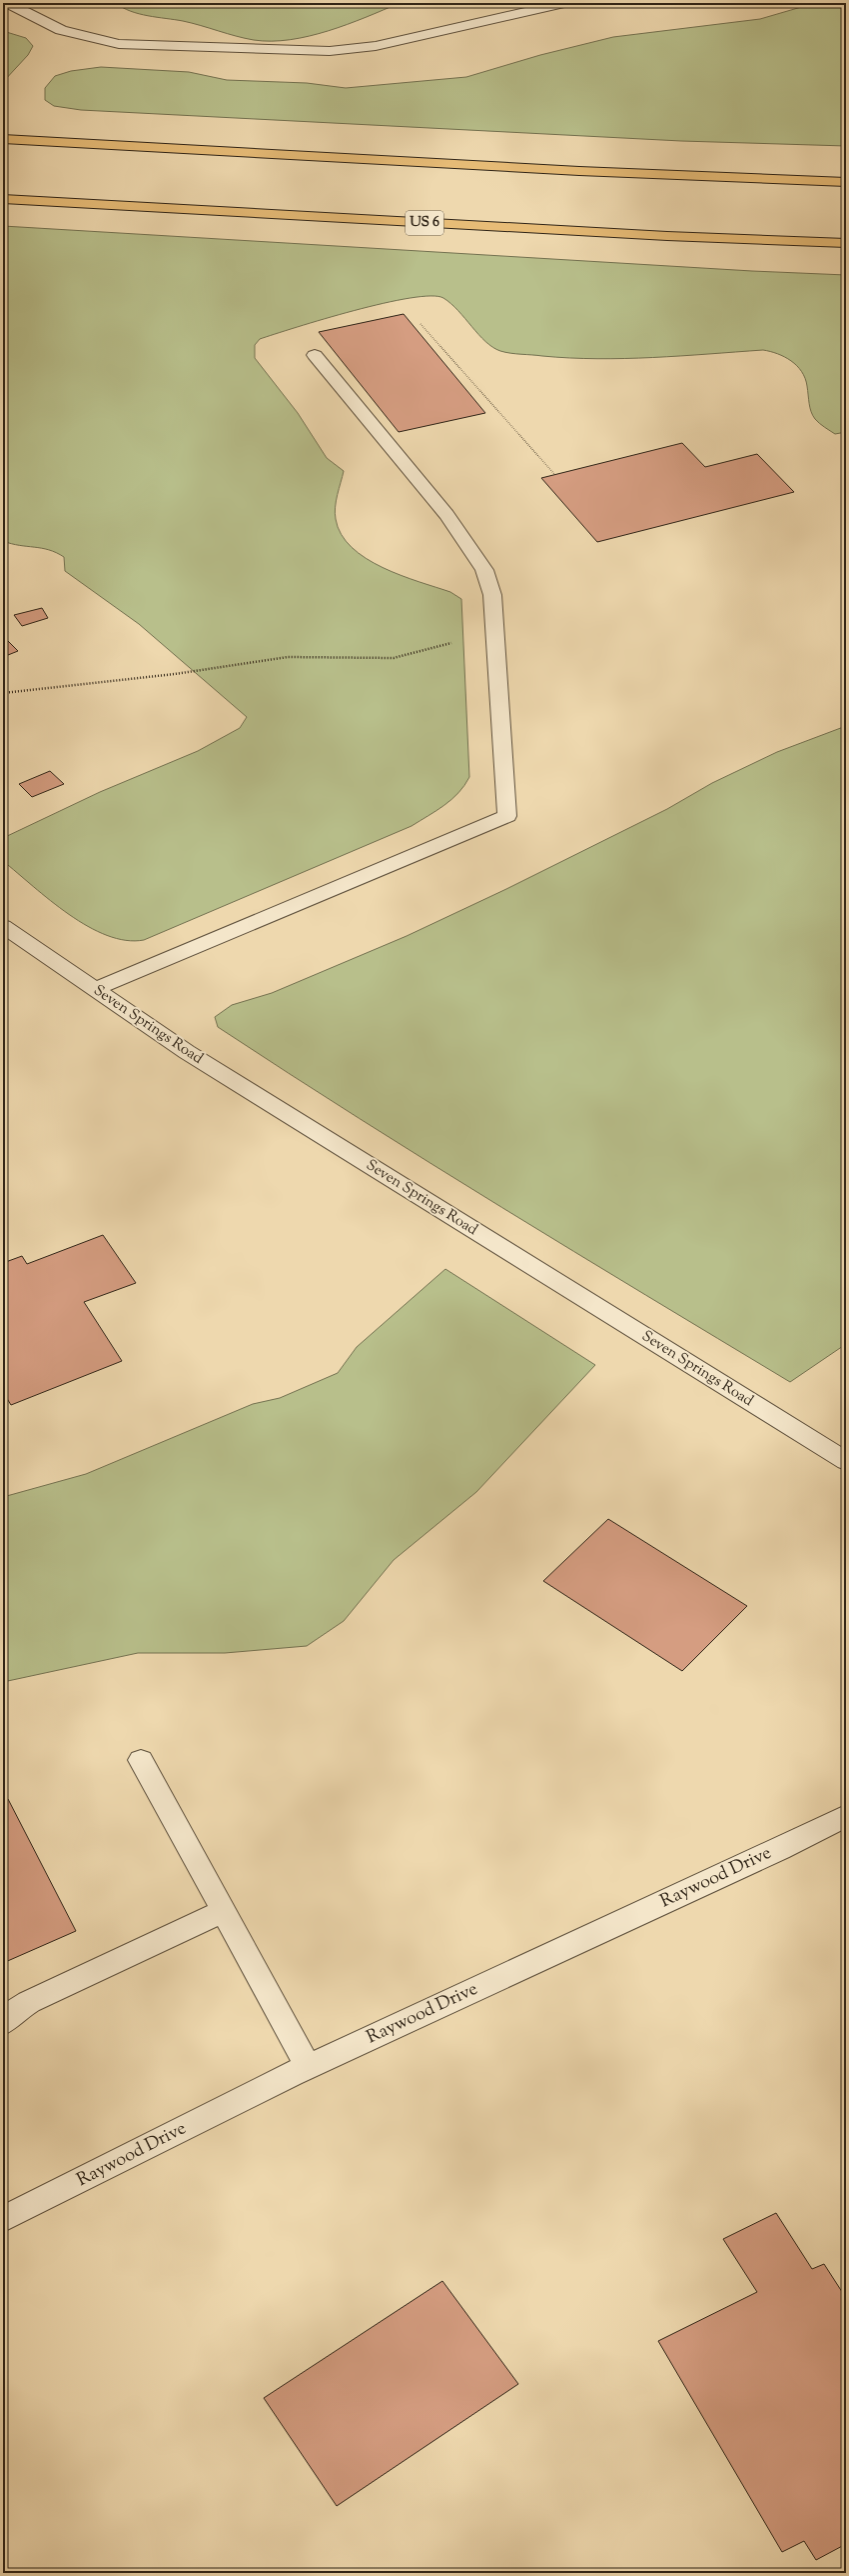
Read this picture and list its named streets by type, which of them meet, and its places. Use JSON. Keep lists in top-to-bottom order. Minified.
{"streets":{"highway":["US 6"],"street":["Seven Springs Road","Raywood Drive"]}}
